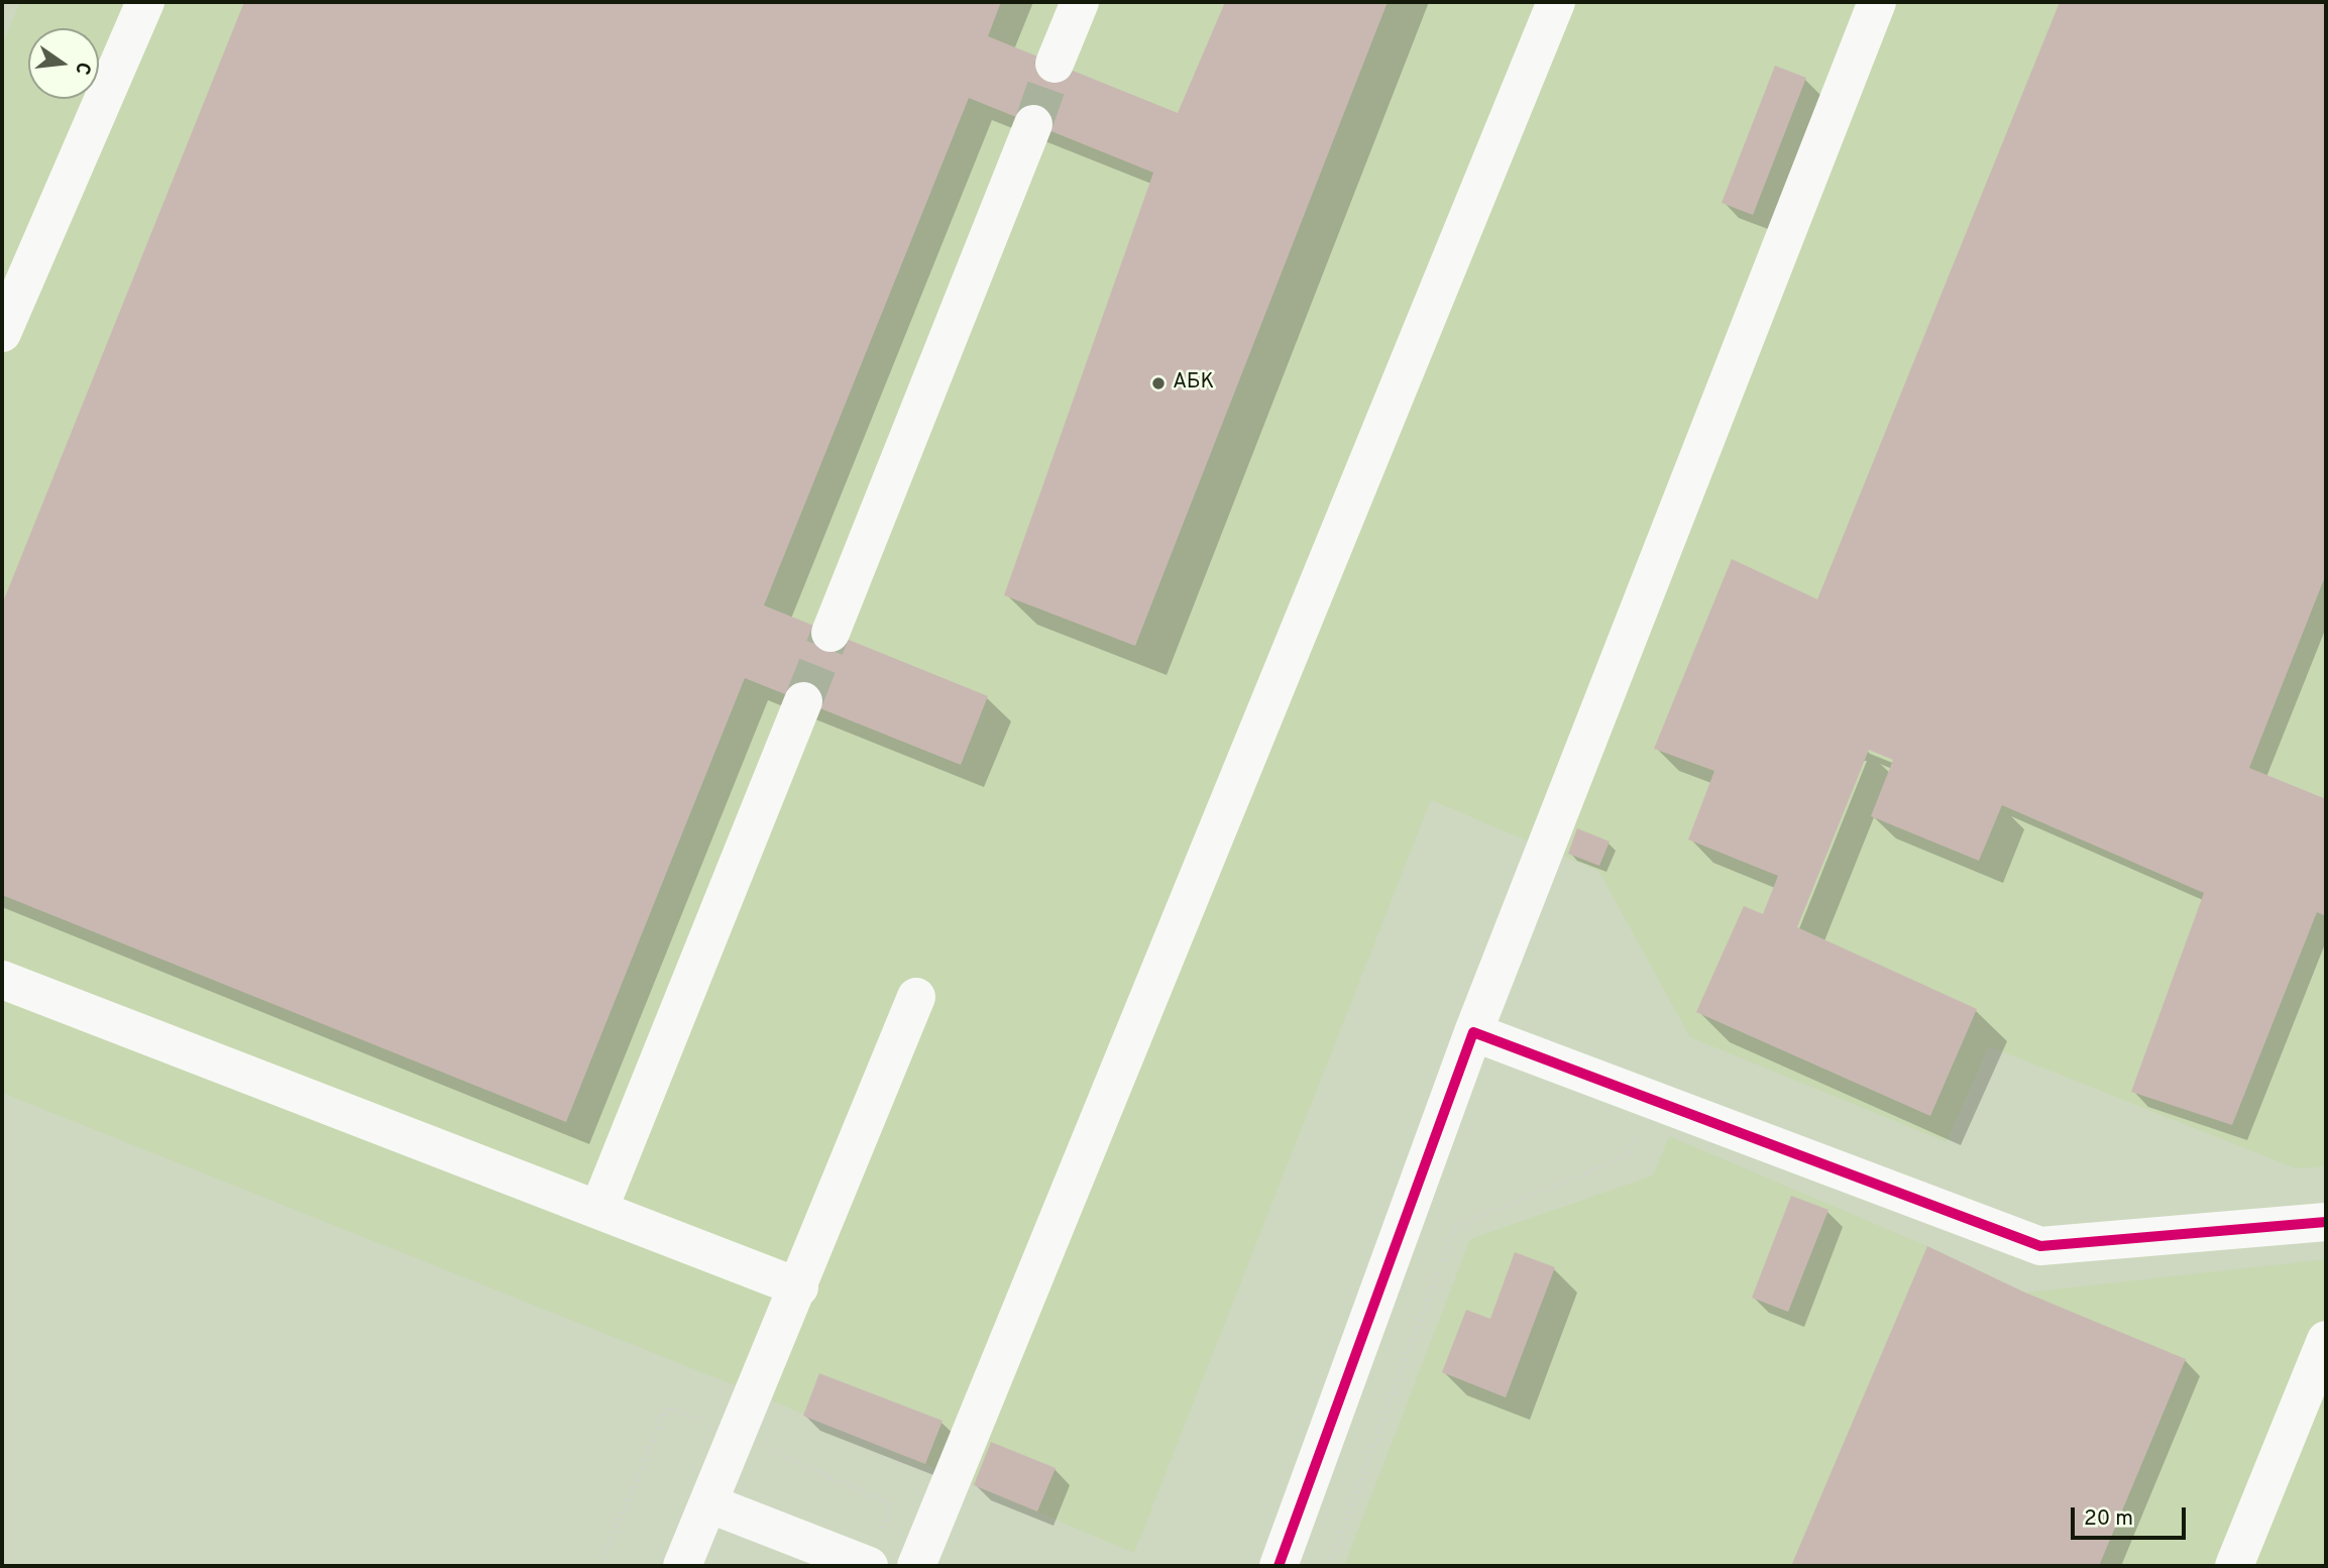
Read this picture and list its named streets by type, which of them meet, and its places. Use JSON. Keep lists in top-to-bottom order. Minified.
{"places":["АБК"],"scale_bar":"20 m","north":"right"}
